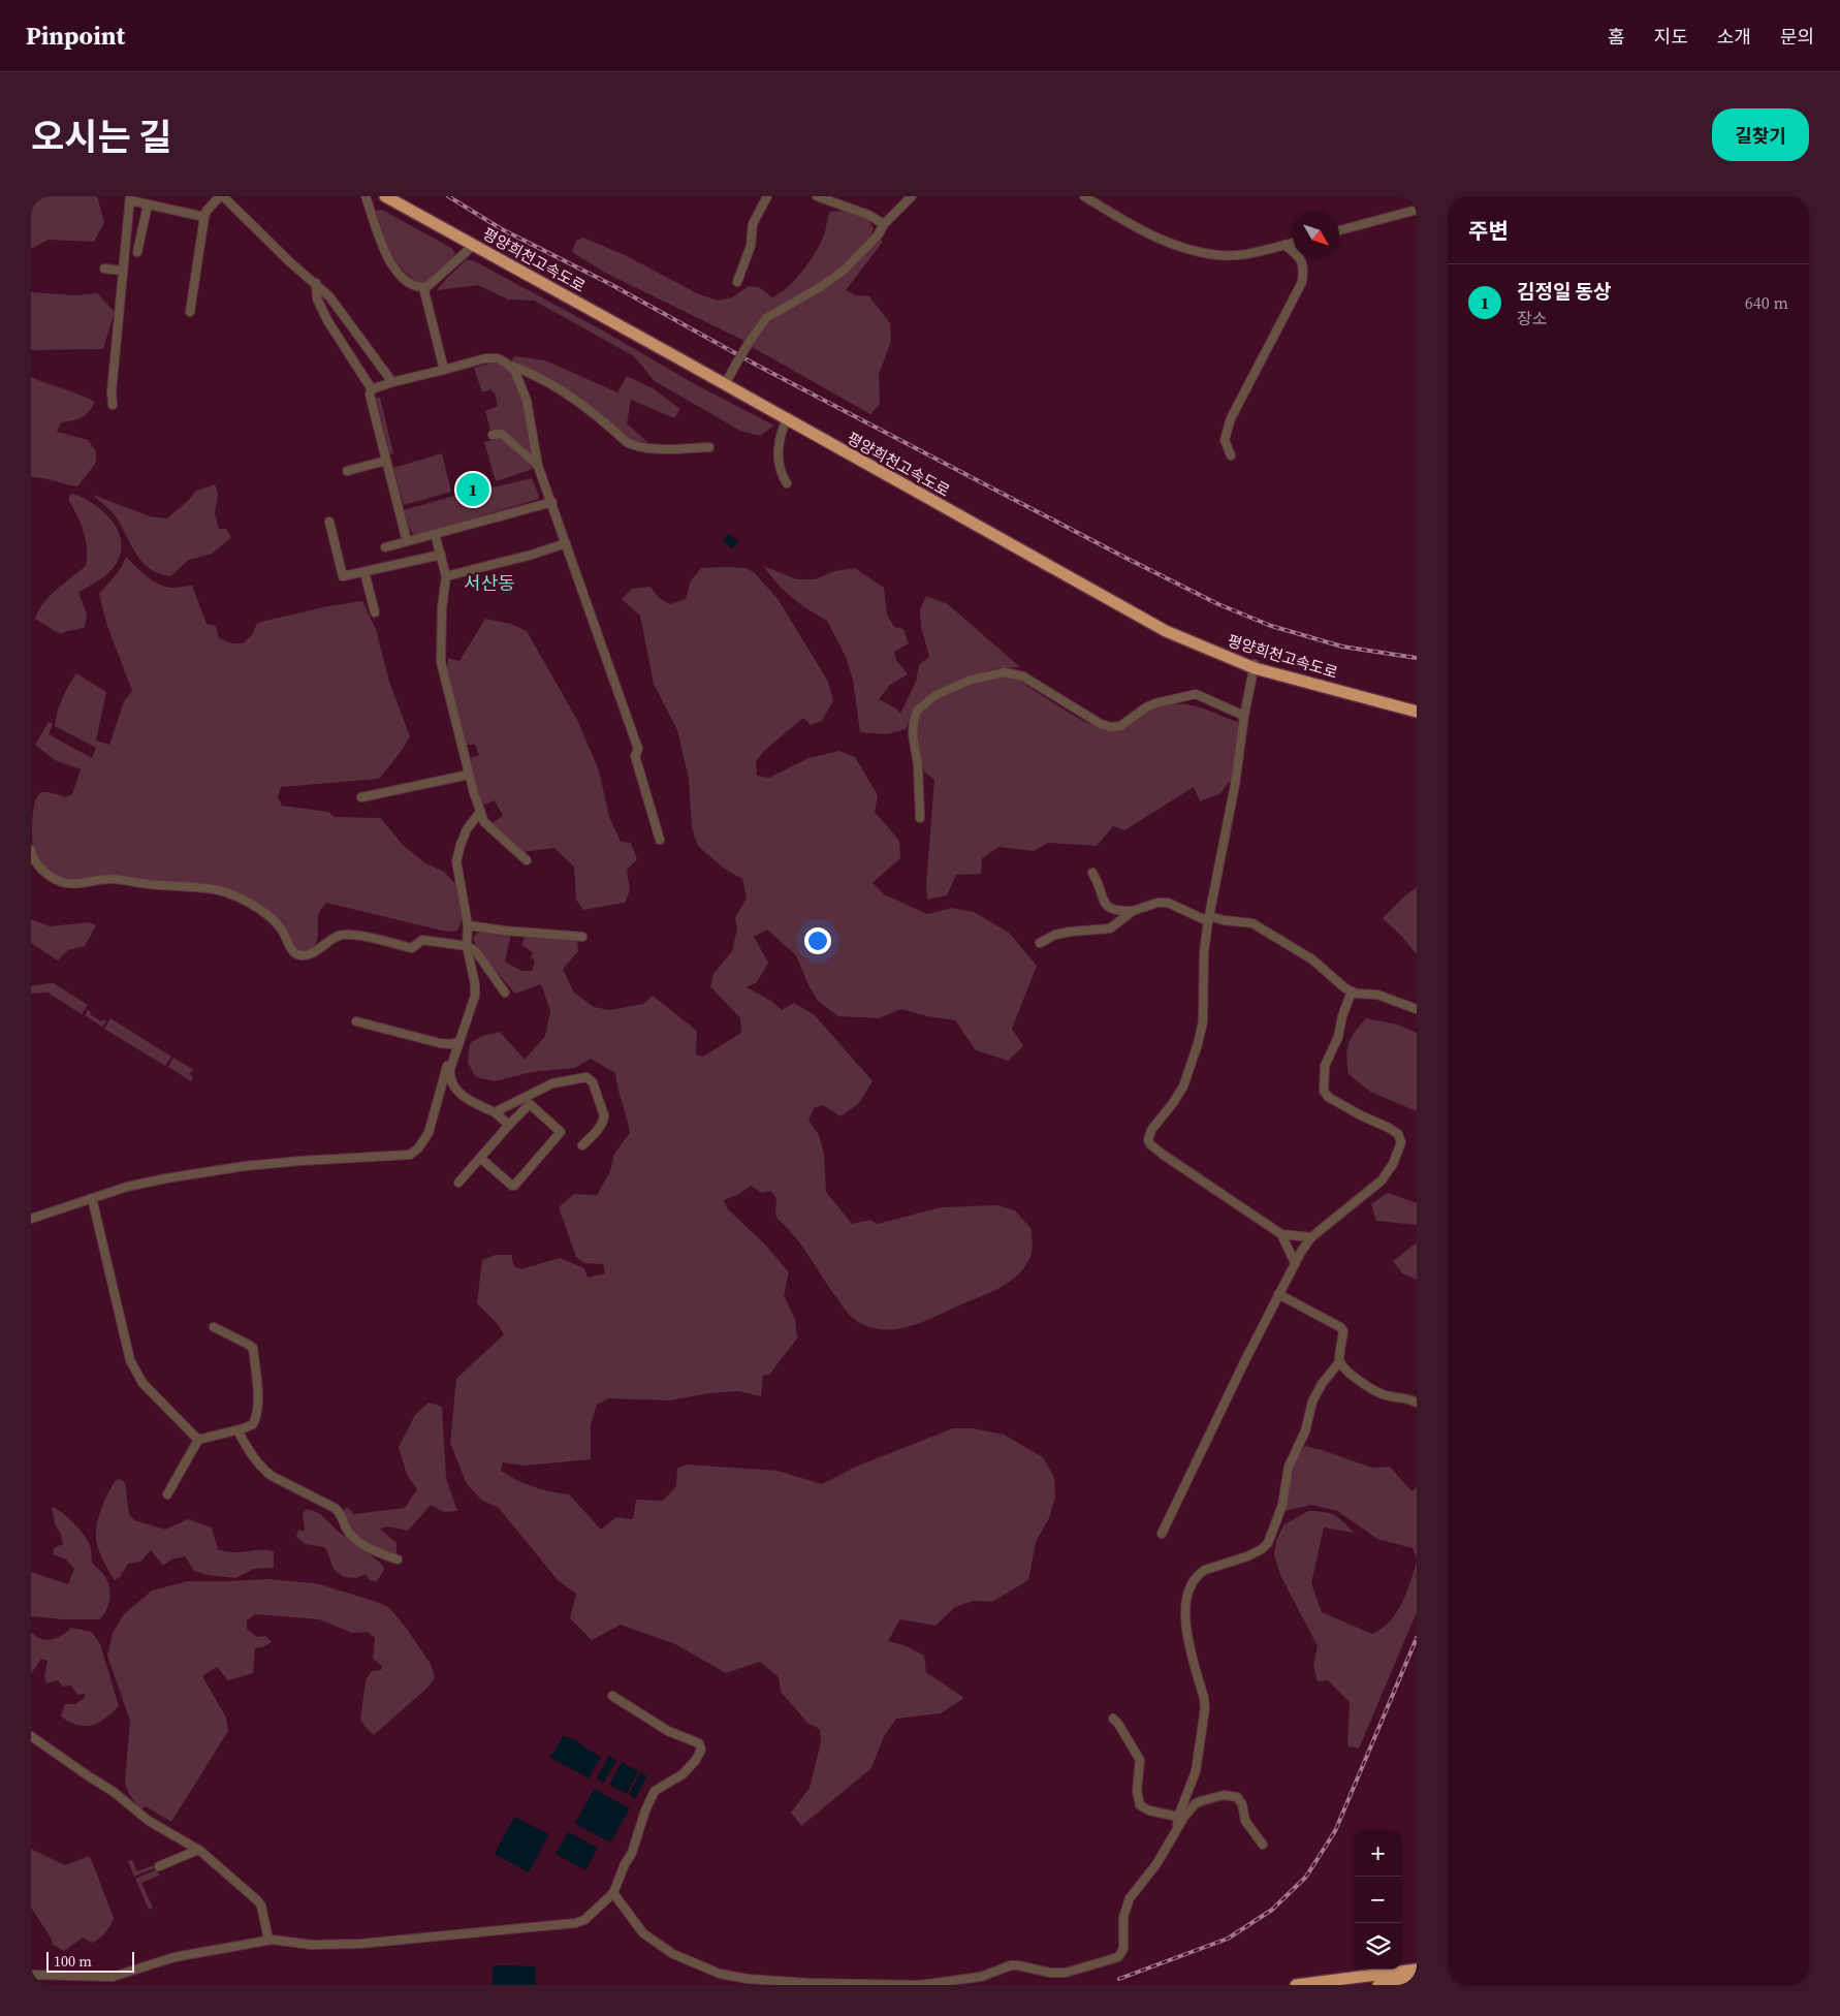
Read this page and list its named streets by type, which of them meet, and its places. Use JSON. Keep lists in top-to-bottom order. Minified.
{"streets":{"highway":["평양희천고속도로"]},"districts":["서산동"],"scale_bar":"100 m","north":"bottom right","page":{"header":"Pinpoint","nav":["홈","지도","소개","문의"],"title":"오시는 길","buttons":"길찾기","heading":"주변","list":[{"mark":"1","name":"김정일 동상","note":"장소","value":"640 m"}],"pins":"1","map_buttons":["+","−"],"scale":"100 m"}}
